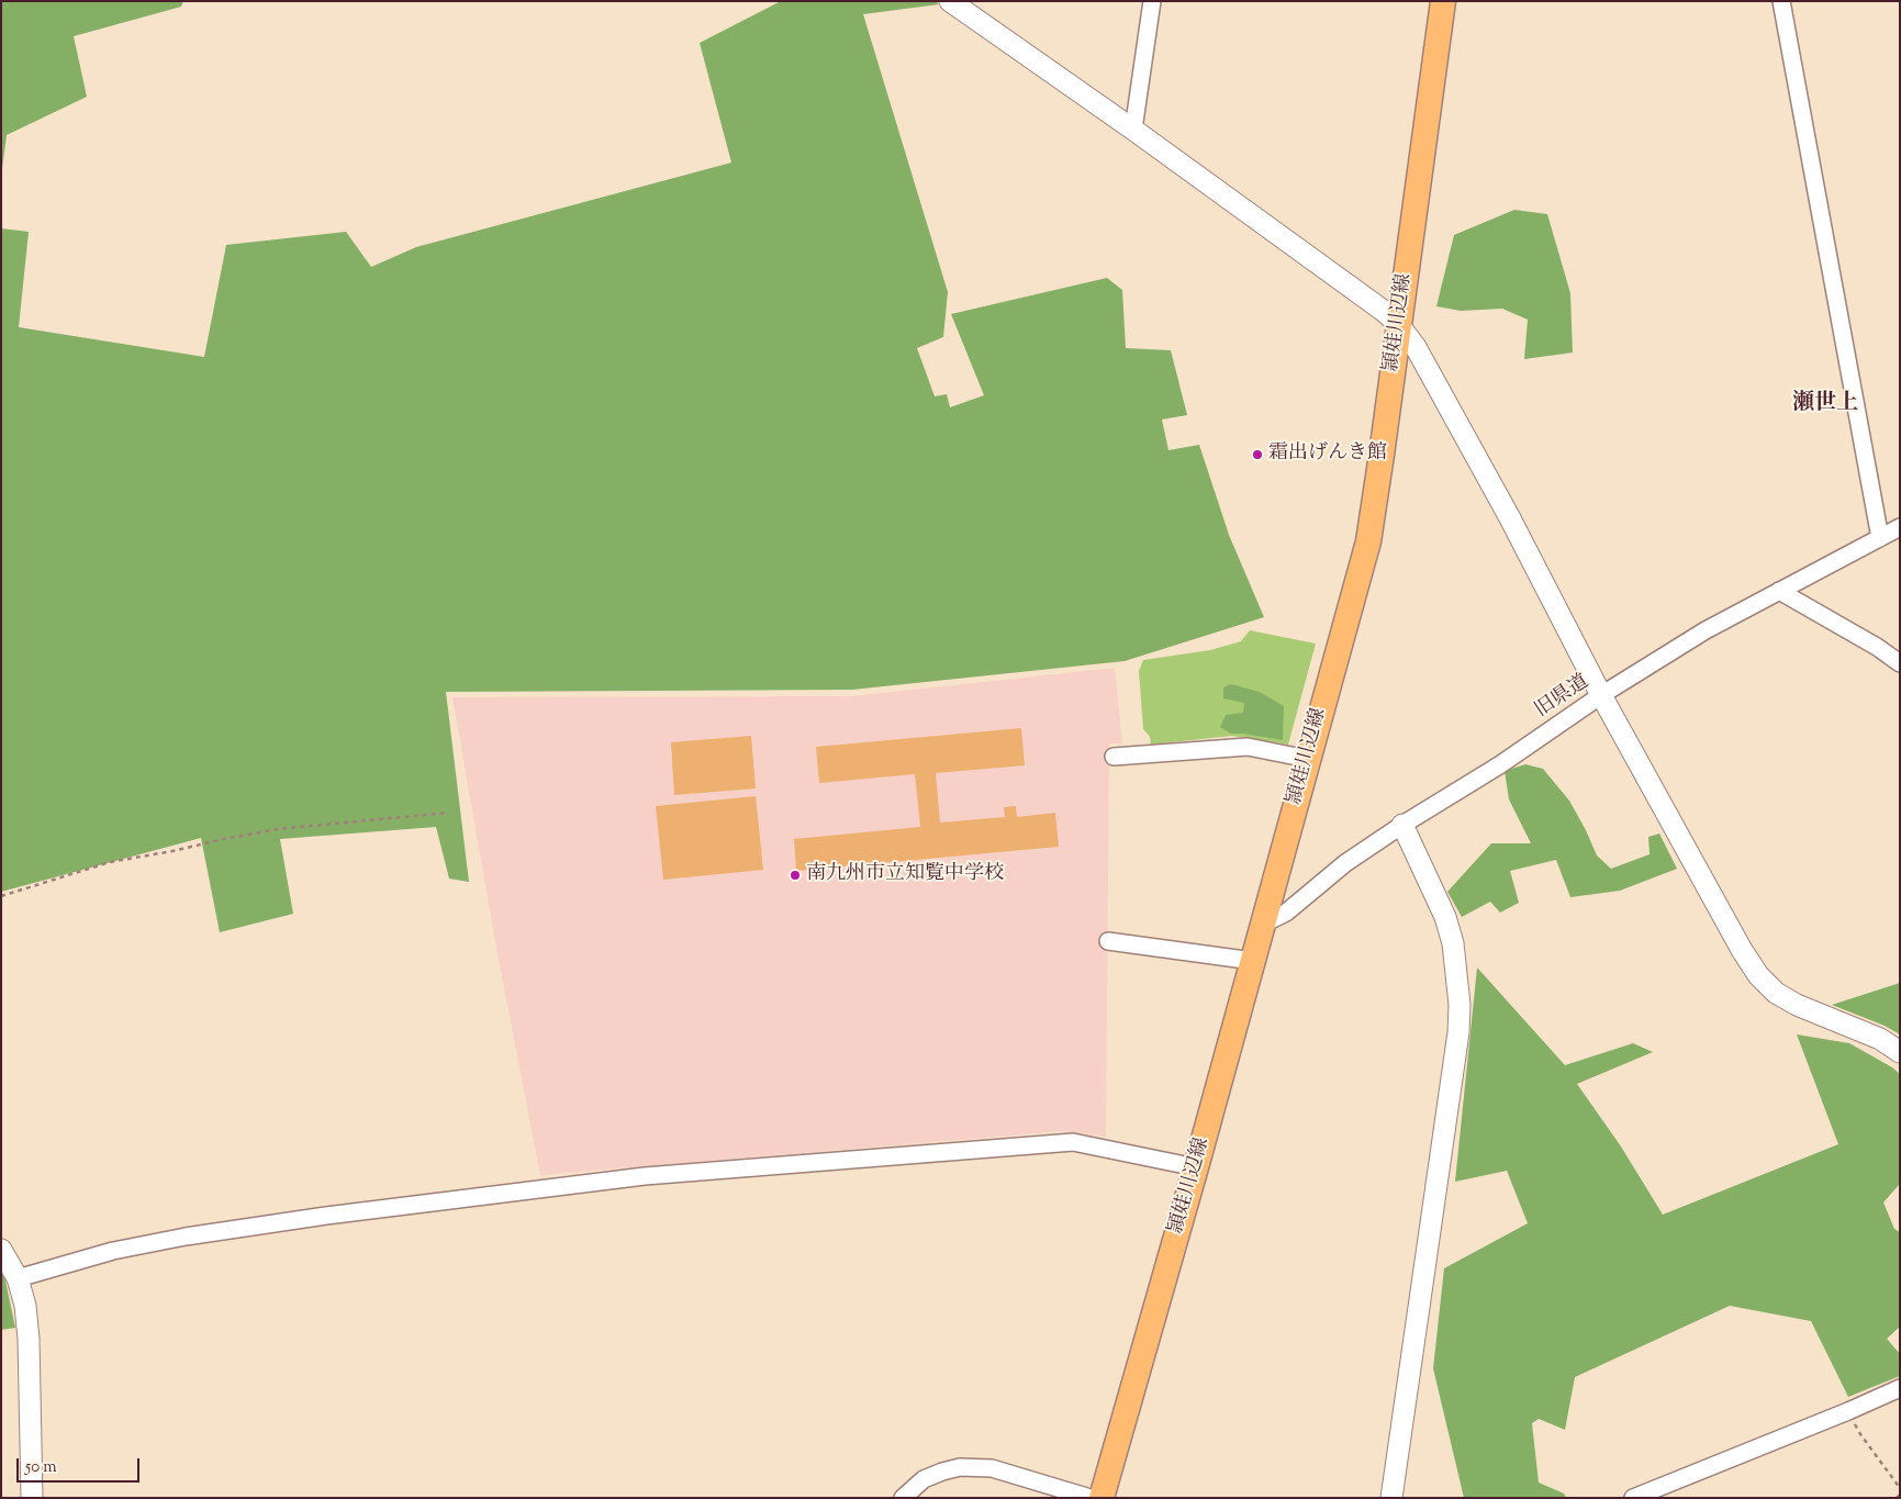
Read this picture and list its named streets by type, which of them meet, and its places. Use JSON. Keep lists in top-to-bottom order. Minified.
{"streets":{"main road":["頴娃川辺線"],"street":["旧県道"]},"crossings":[["頴娃川辺線","旧県道"]],"districts":["瀬世上"],"places":["霜出げんき館","南九州市立知覧中学校"],"scale_bar":"50 m"}
